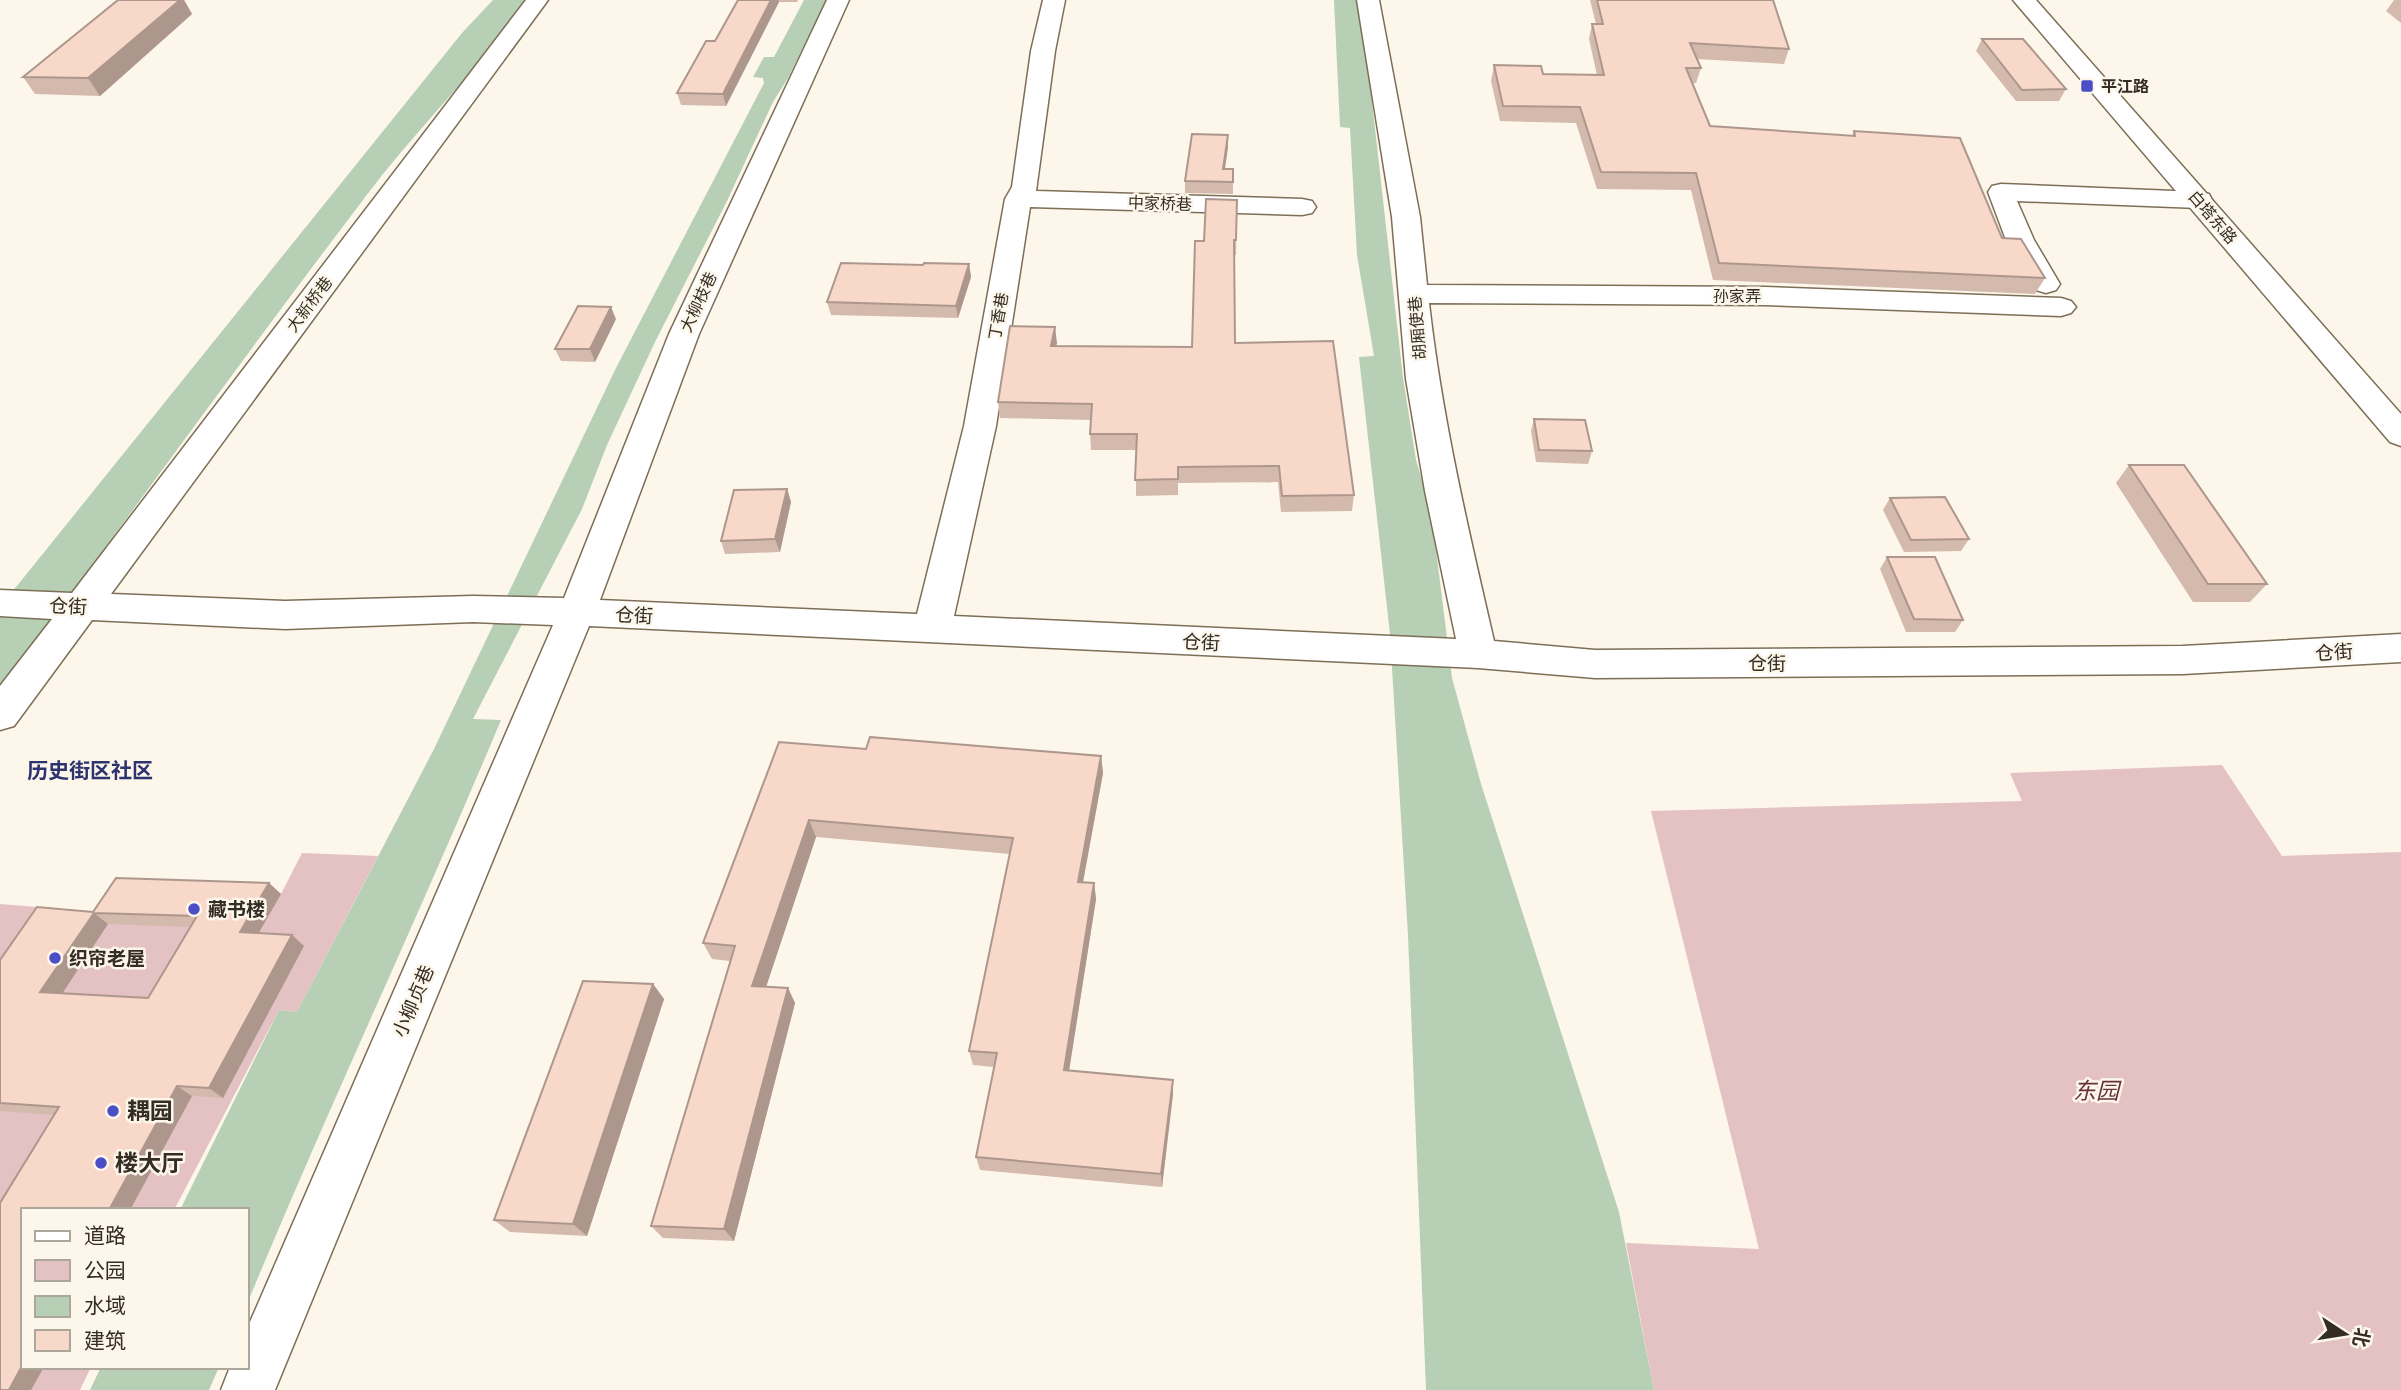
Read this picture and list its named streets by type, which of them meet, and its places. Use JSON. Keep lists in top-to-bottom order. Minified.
{"streets":{"street":["中家桥巷","白塔东路","孙家弄","大柳枝巷","大新桥巷","丁香巷","胡厢使巷","仓街","小柳贞巷"]},"crossings":[["中家桥巷","丁香巷"],["白塔东路","孙家弄"],["孙家弄","胡厢使巷"],["大柳枝巷","仓街"],["大柳枝巷","小柳贞巷"],["大新桥巷","仓街"],["丁香巷","仓街"],["胡厢使巷","仓街"],["仓街","小柳贞巷"]],"districts":["历史街区社区"],"parks":["东园"],"places":{"transit":["平江路"],"other":["藏书楼","织帘老屋","耦园","楼大厅"]},"legend":["道路","公园","水域","建筑"],"north":"right"}
